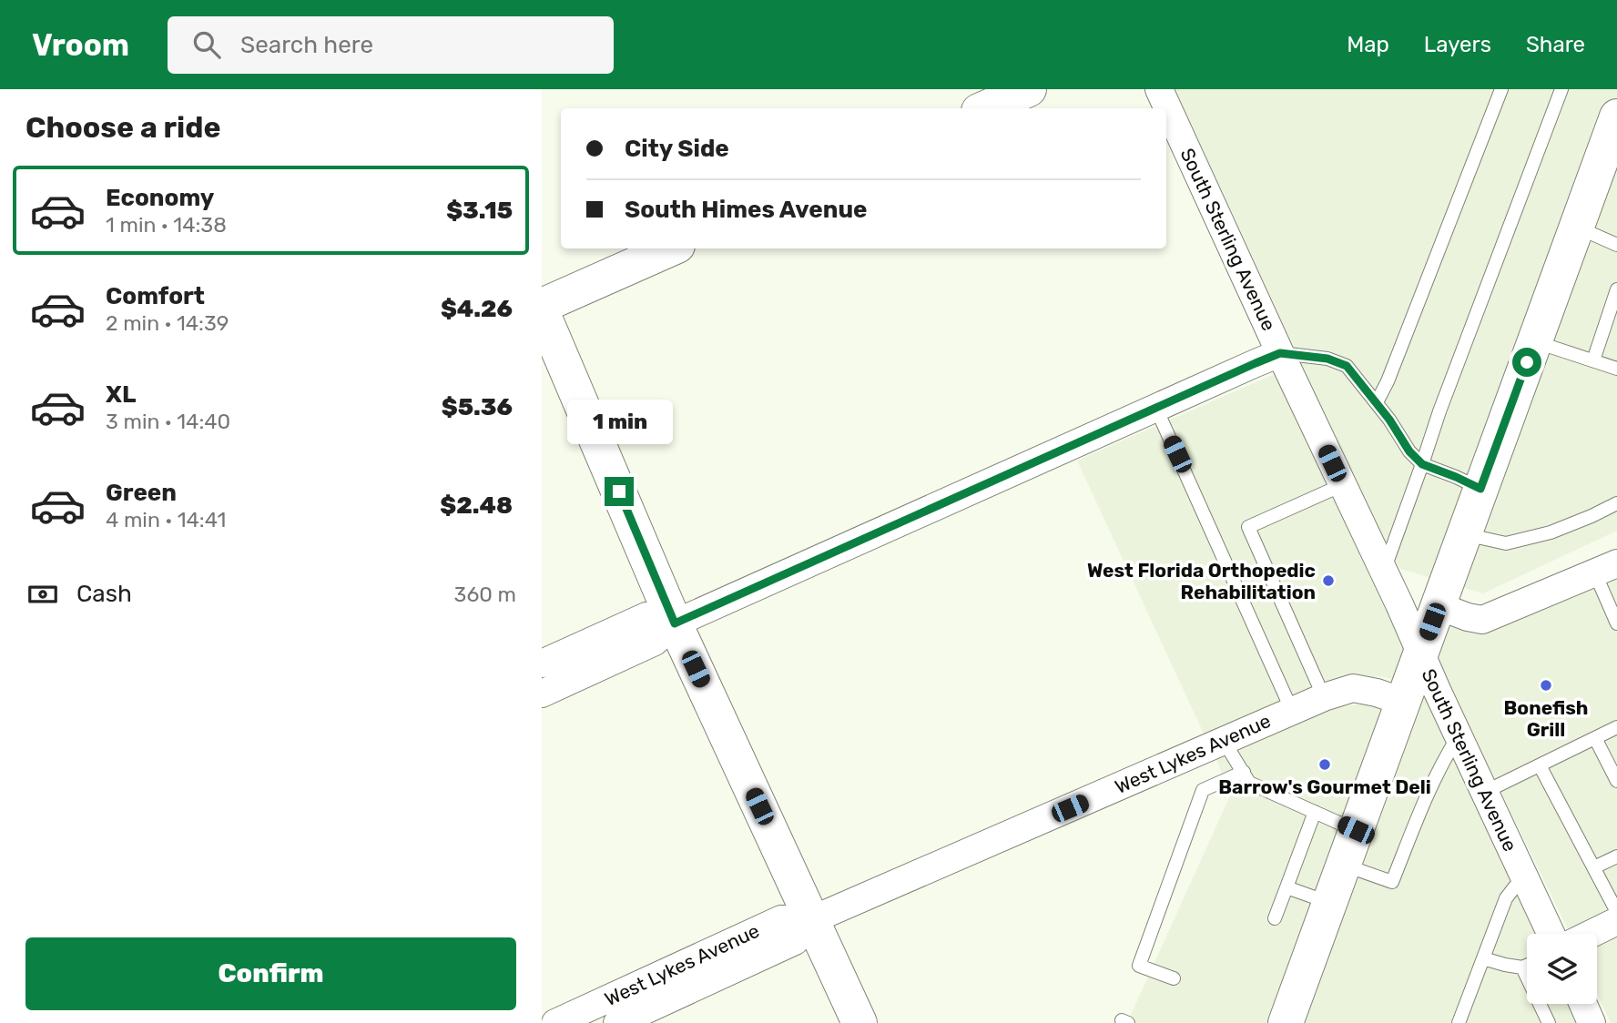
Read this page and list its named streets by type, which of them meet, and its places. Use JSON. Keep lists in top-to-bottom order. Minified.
{"streets":{"street":["South Sterling Avenue","West Lykes Avenue"]},"places":["West Florida Orthopedic Rehabilitation","Bonefish Grill","Barrow's Gourmet Deli"],"page":{"header":"Vroom","search":"Search here","nav":["Map","Layers","Share"],"heading":"Choose a ride","banner":["City Side","South Himes Avenue"],"list":[{"name":"Economy","note":"1 min · 14:38","value":"$3.15"},{"name":"Comfort","note":"2 min · 14:39","value":"$4.26"},{"name":"XL","note":"3 min · 14:40","value":"$5.36"},{"name":"Green","note":"4 min · 14:41","value":"$2.48"}],"bubble":"1 min","pay":["Cash","360 m"],"buttons":"Confirm"}}
